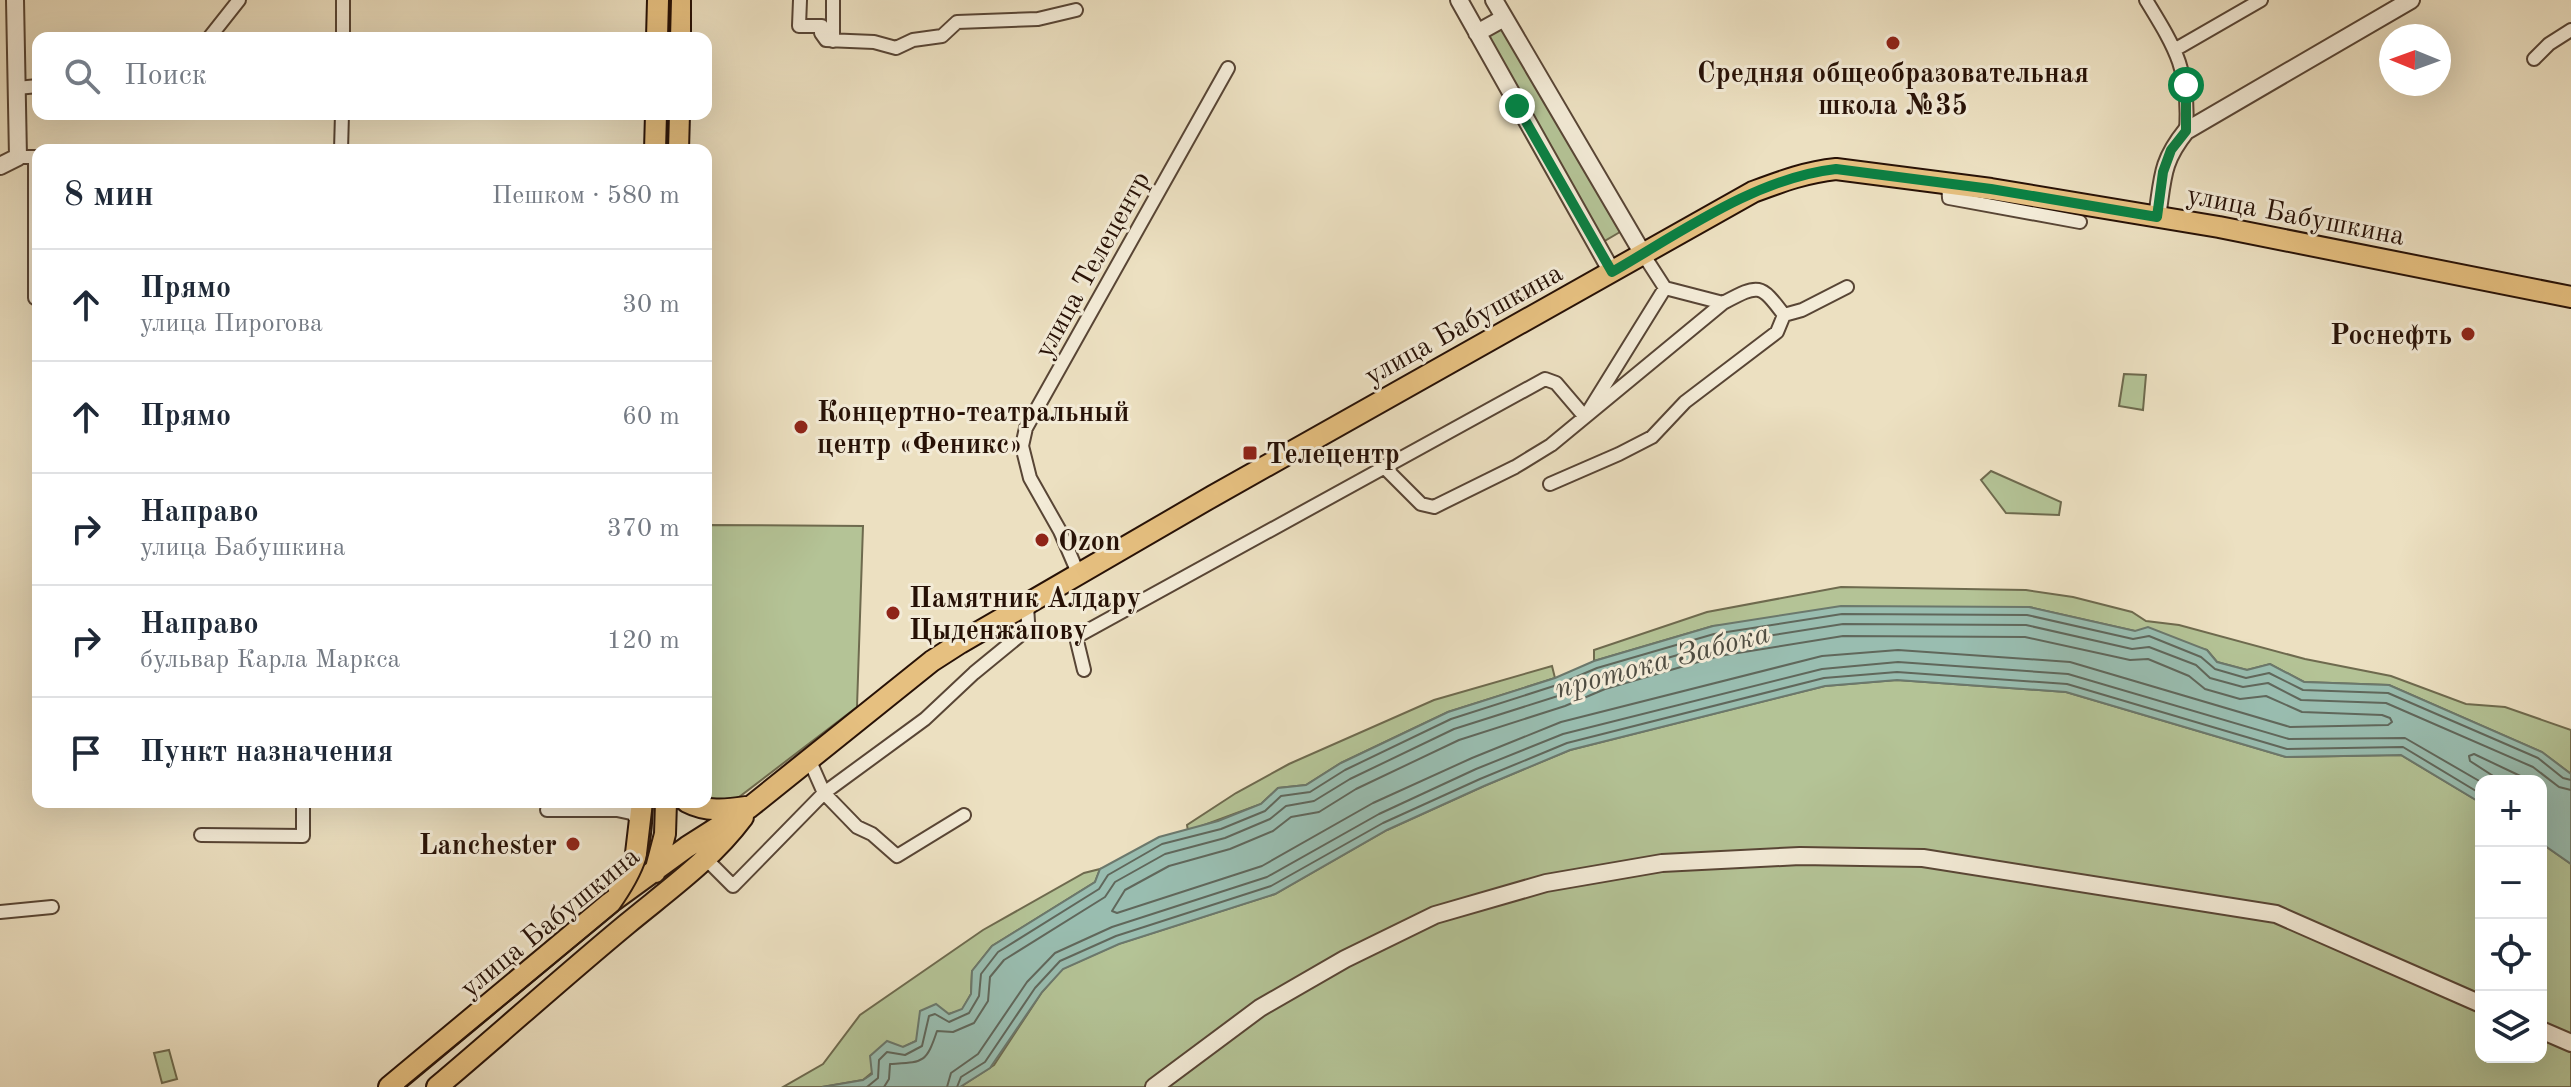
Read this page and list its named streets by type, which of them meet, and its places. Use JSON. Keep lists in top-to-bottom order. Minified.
{"streets":{"main road":["улица Бабушкина"],"street":["улица Телецентр"]},"crossings":[["улица Бабушкина","улица Телецентр"]],"water":["протока Забока"],"places":{"other":["Средняя общеобразовательная школа №35","Роснефть","Концертно-театральный центр «Феникс»","Ozon","Памятник Алдару Цыденжапову","Lanchester"],"transit":["Телецентр"]},"north":"left","page":{"search":"Поиск","heading":["8 мин","Пешком · 580 m"],"list":[["Прямо","улица Пирогова","30 m"],["Прямо","60 m"],["Направо","улица Бабушкина","370 m"],["Направо","бульвар Карла Маркса","120 m"],"Пункт назначения"],"map_buttons":["+","−"]}}
